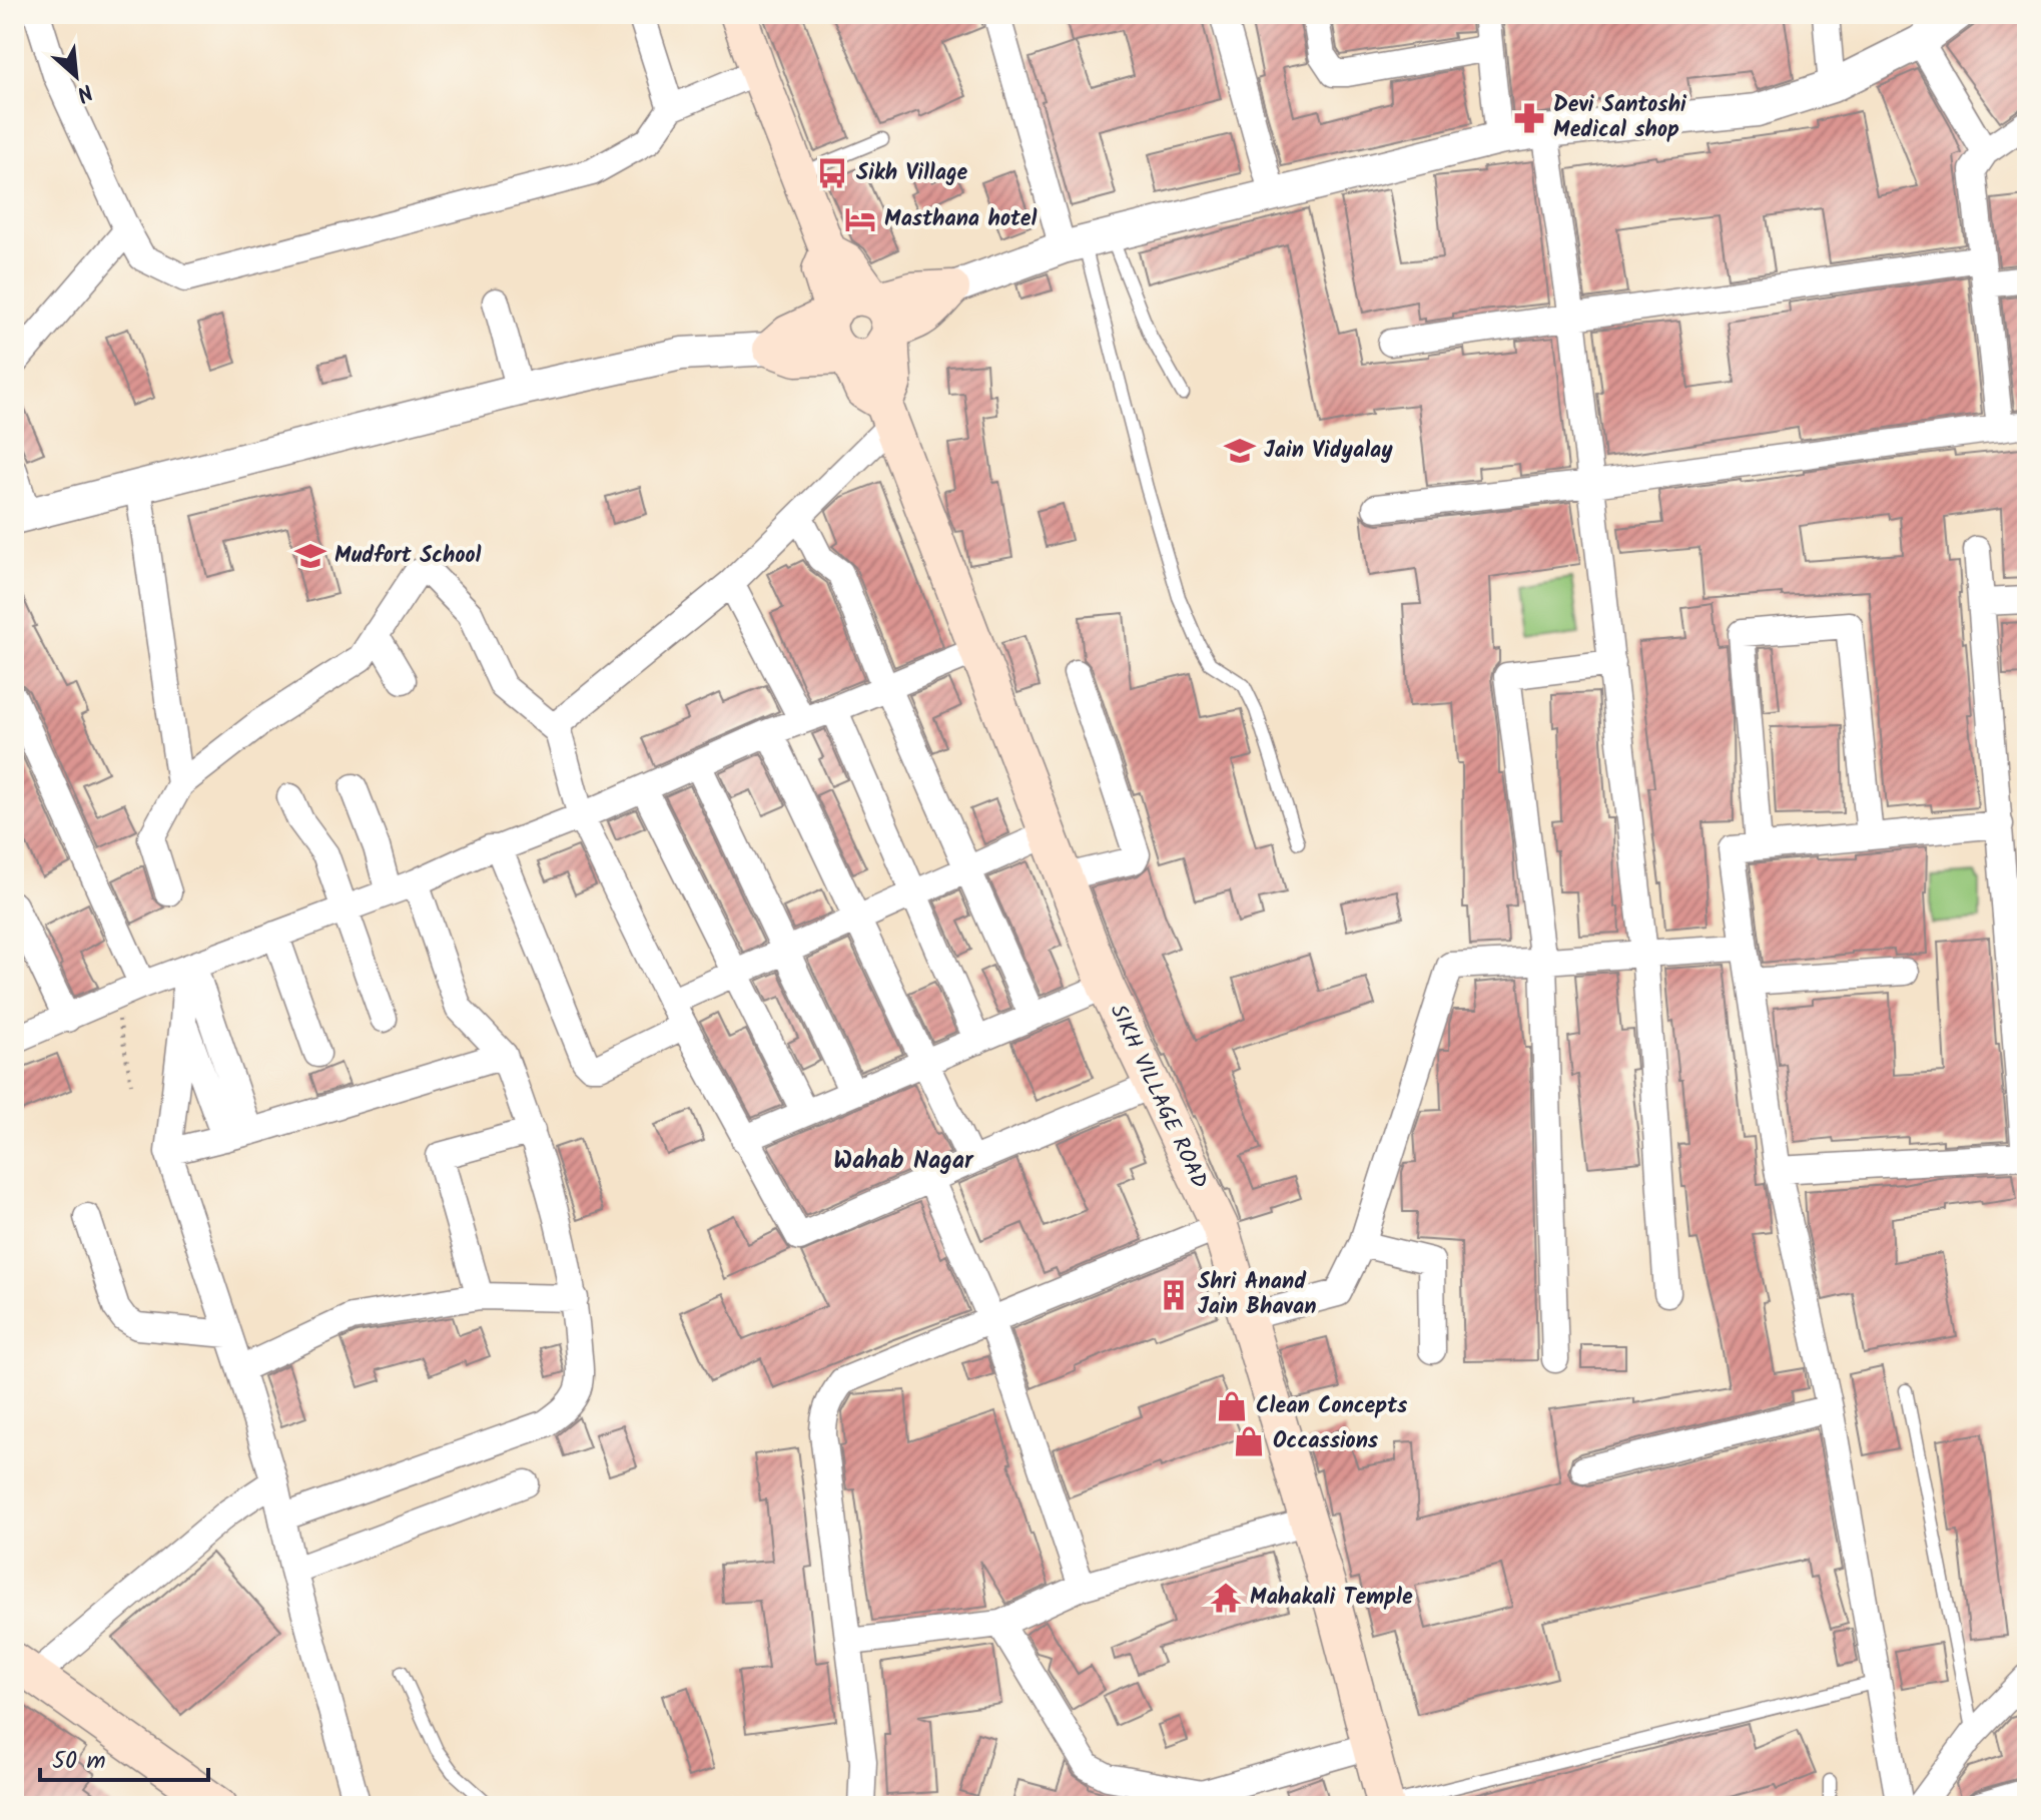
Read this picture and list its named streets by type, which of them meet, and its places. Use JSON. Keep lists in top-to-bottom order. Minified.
{"streets":{"main road":["SIKH VILLAGE ROAD"]},"districts":["Wahab Nagar"],"places":{"pharmacy":["Devi Santoshi Medical shop"],"bus stop":["Sikh Village"],"hotel":["Masthana hotel"],"school or university":["Jain Vidyalay","Mudfort School"],"building":["Shri Anand Jain Bhavan"],"shop":["Clean Concepts","Occassions"],"temple":["Mahakali Temple"]},"scale_bar":"50 m","north":"bottom right"}
